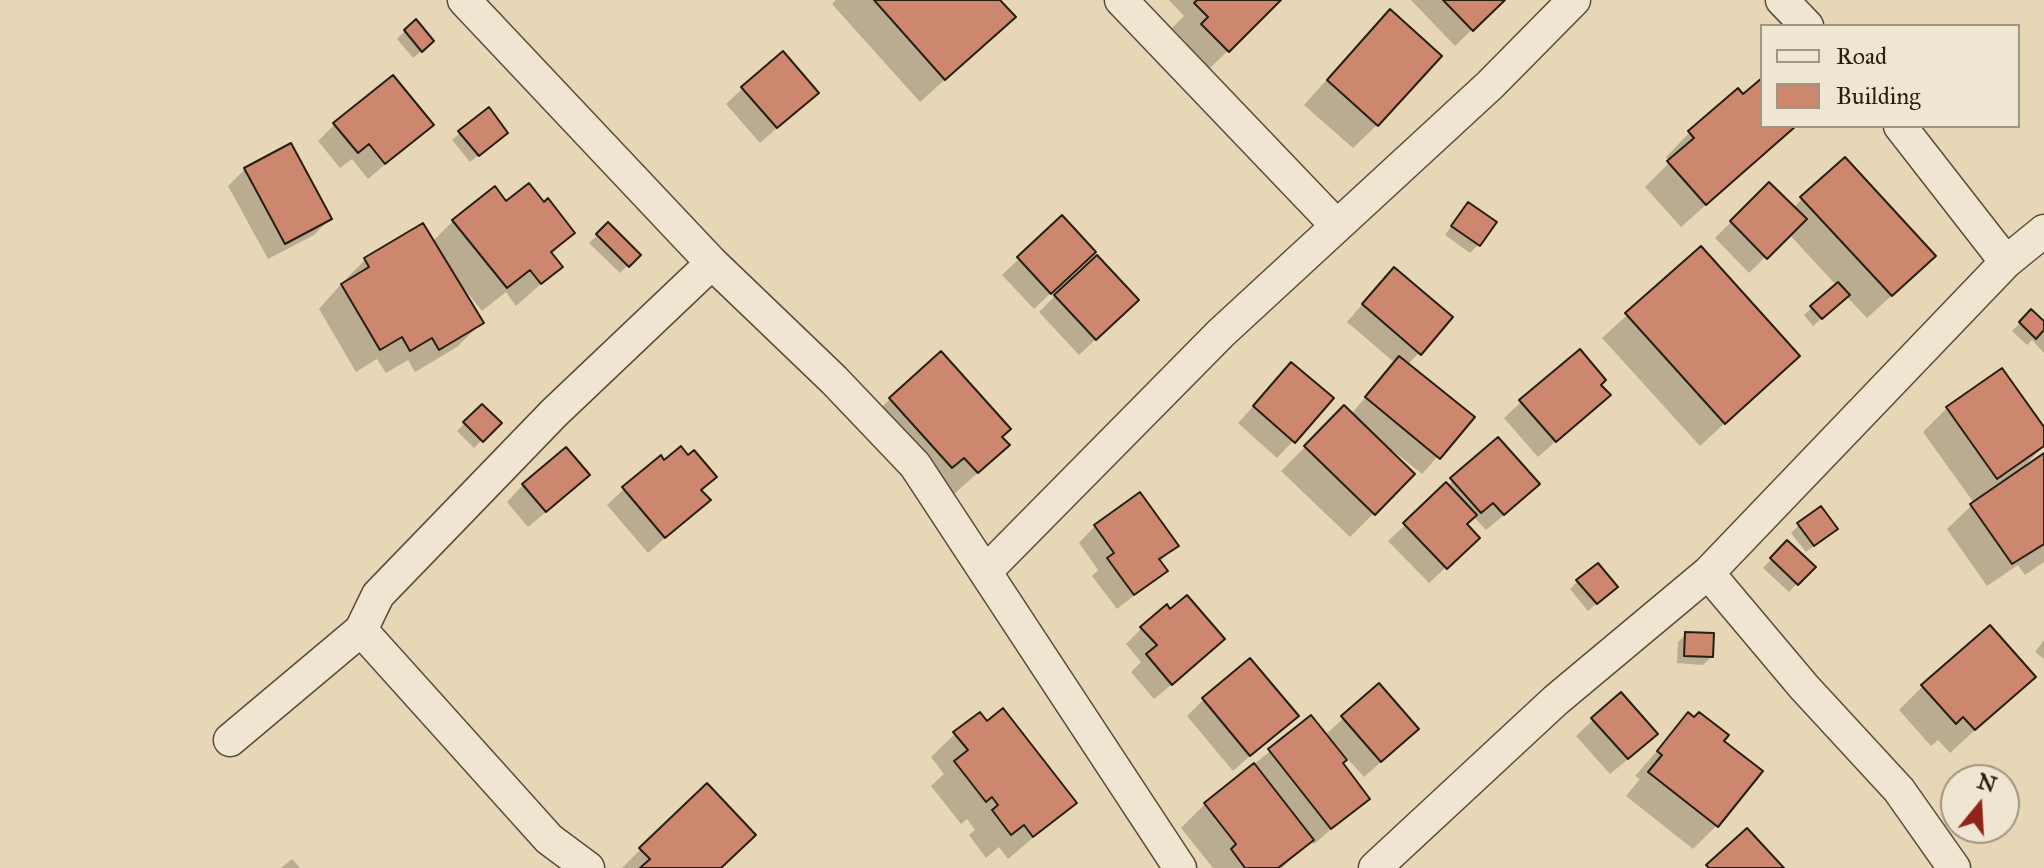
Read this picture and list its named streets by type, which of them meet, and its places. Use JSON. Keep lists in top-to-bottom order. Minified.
{"legend":["Road","Building"],"north":"top"}
